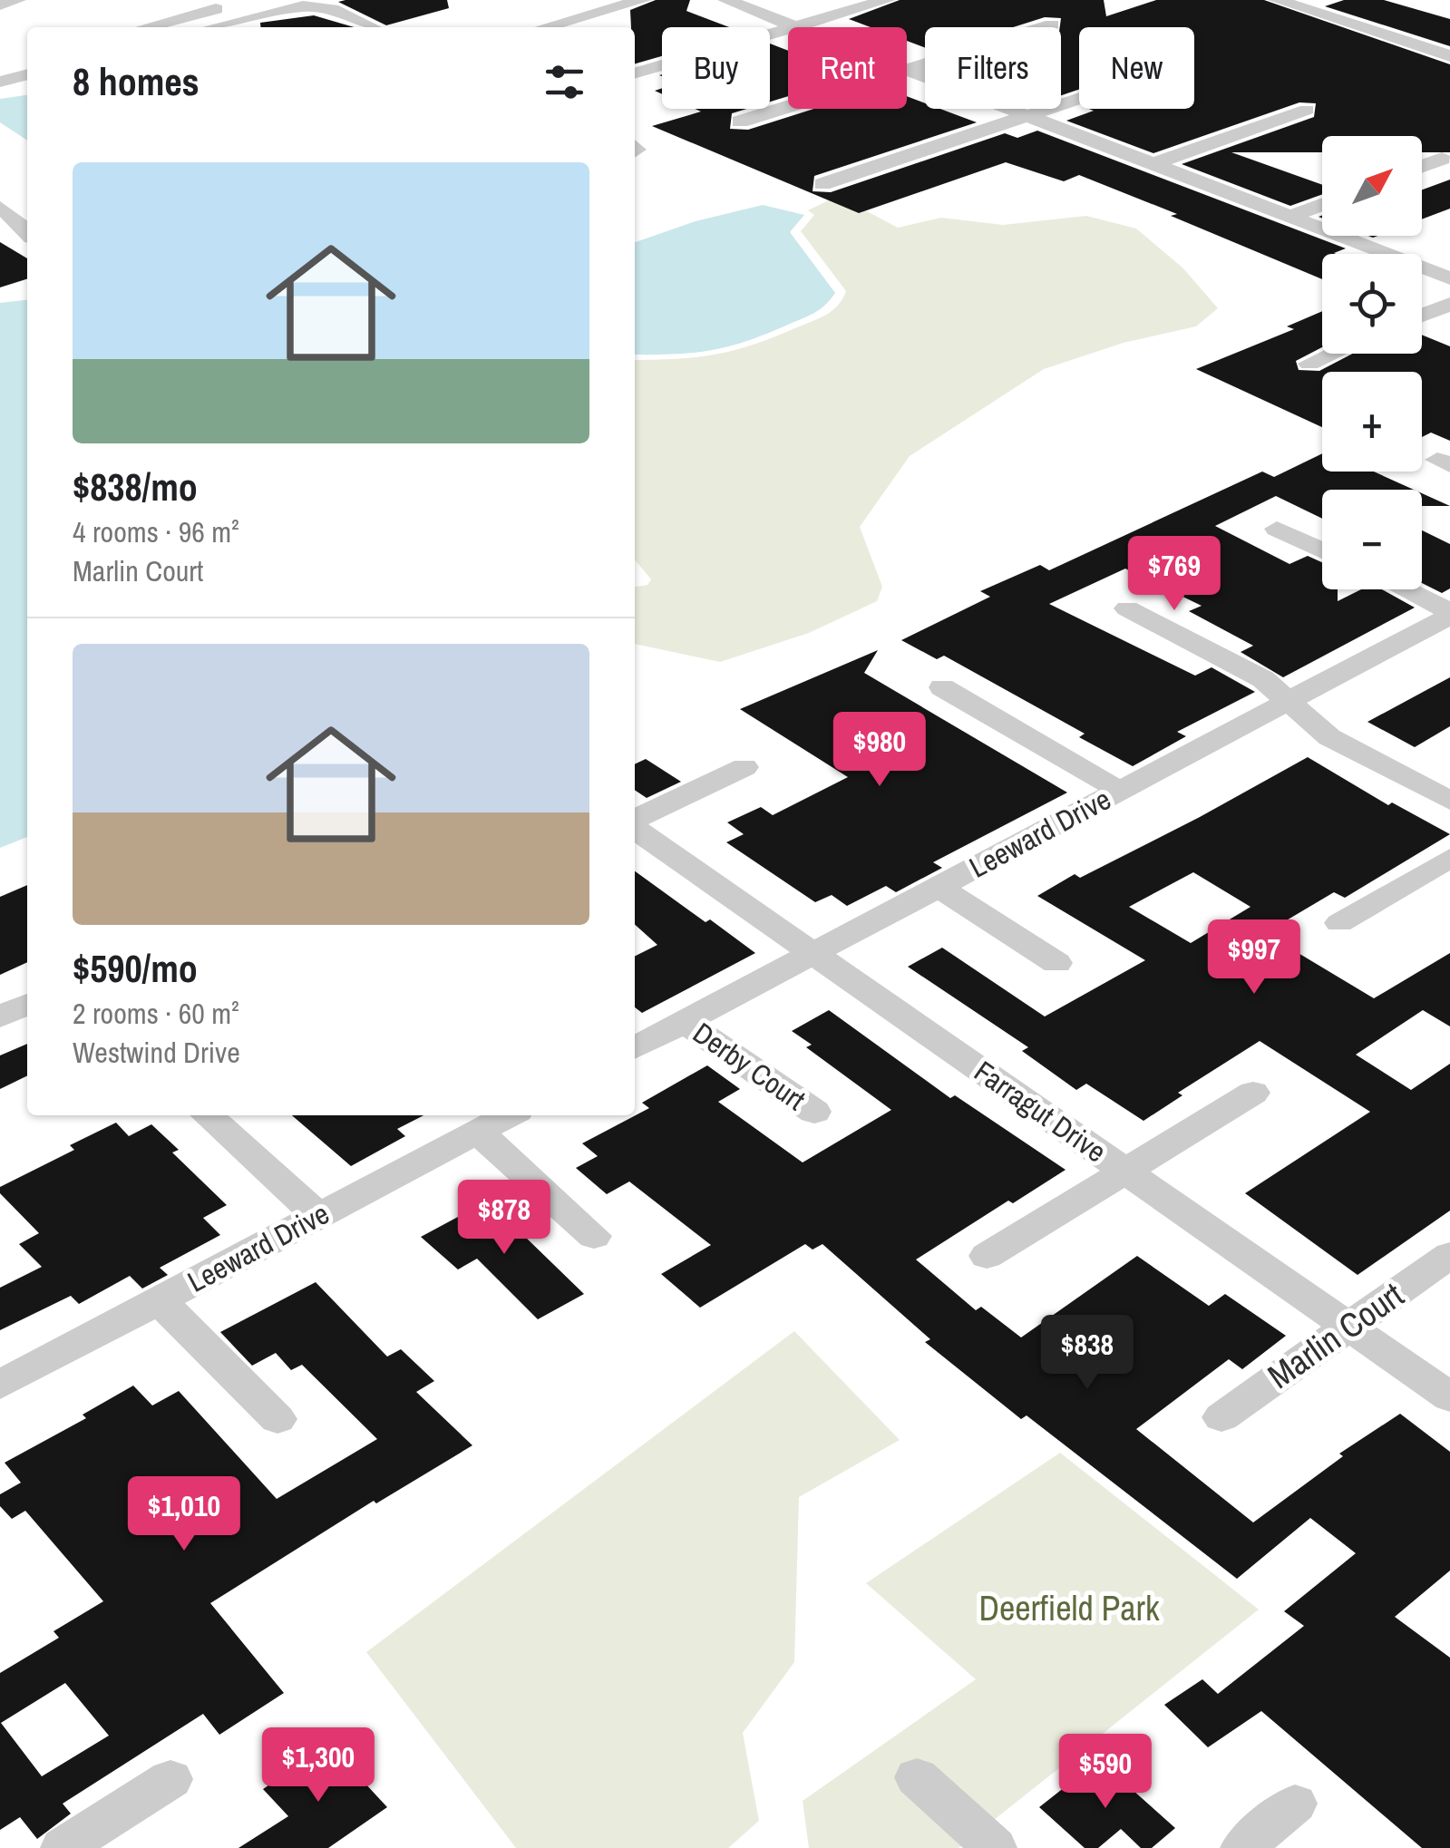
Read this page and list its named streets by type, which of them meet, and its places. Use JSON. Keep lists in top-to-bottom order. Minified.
{"streets":{"street":["Leeward Drive","Derby Court","Farragut Drive","Marlin Court"]},"crossings":[["Leeward Drive","Derby Court"],["Leeward Drive","Farragut Drive"],["Farragut Drive","Marlin Court"]],"parks":["Deerfield Park"],"north":"top right","page":{"chip":["Buy","Rent","Filters","New"],"heading":"8 homes","map_buttons":["+","−"],"list":[{"name":"$838/mo","note":"4 rooms · 96 m² · Marlin Court"},{"name":"$590/mo","note":"2 rooms · 60 m² · Westwind Drive"}],"price":["$769","$980","$997","$878","$838","$1,010","$1,300","$590"]}}
